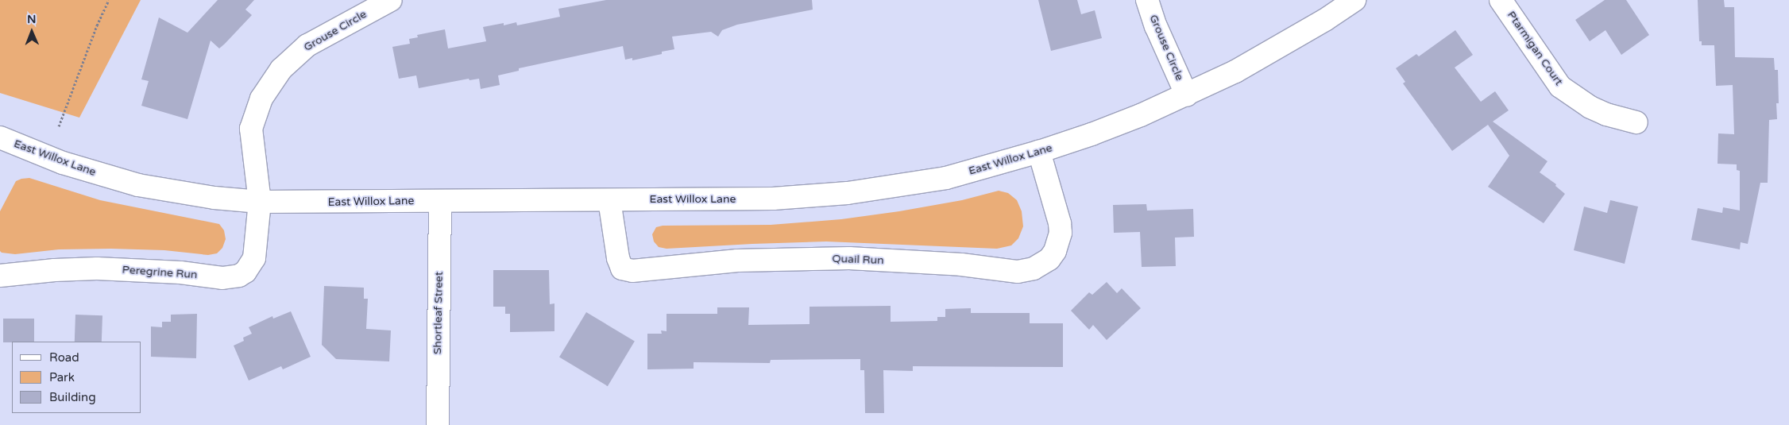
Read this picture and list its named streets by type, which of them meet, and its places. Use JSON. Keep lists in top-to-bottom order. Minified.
{"streets":{"street":["Grouse Circle","Ptarmigan Court","East Willox Lane","Quail Run","Peregrine Run","Shortleaf Street"]},"crossings":[["Grouse Circle","East Willox Lane"],["Grouse Circle","Peregrine Run"],["East Willox Lane","Quail Run"],["East Willox Lane","Peregrine Run"],["East Willox Lane","Shortleaf Street"]],"legend":["Road","Park","Building"],"north":"top"}
